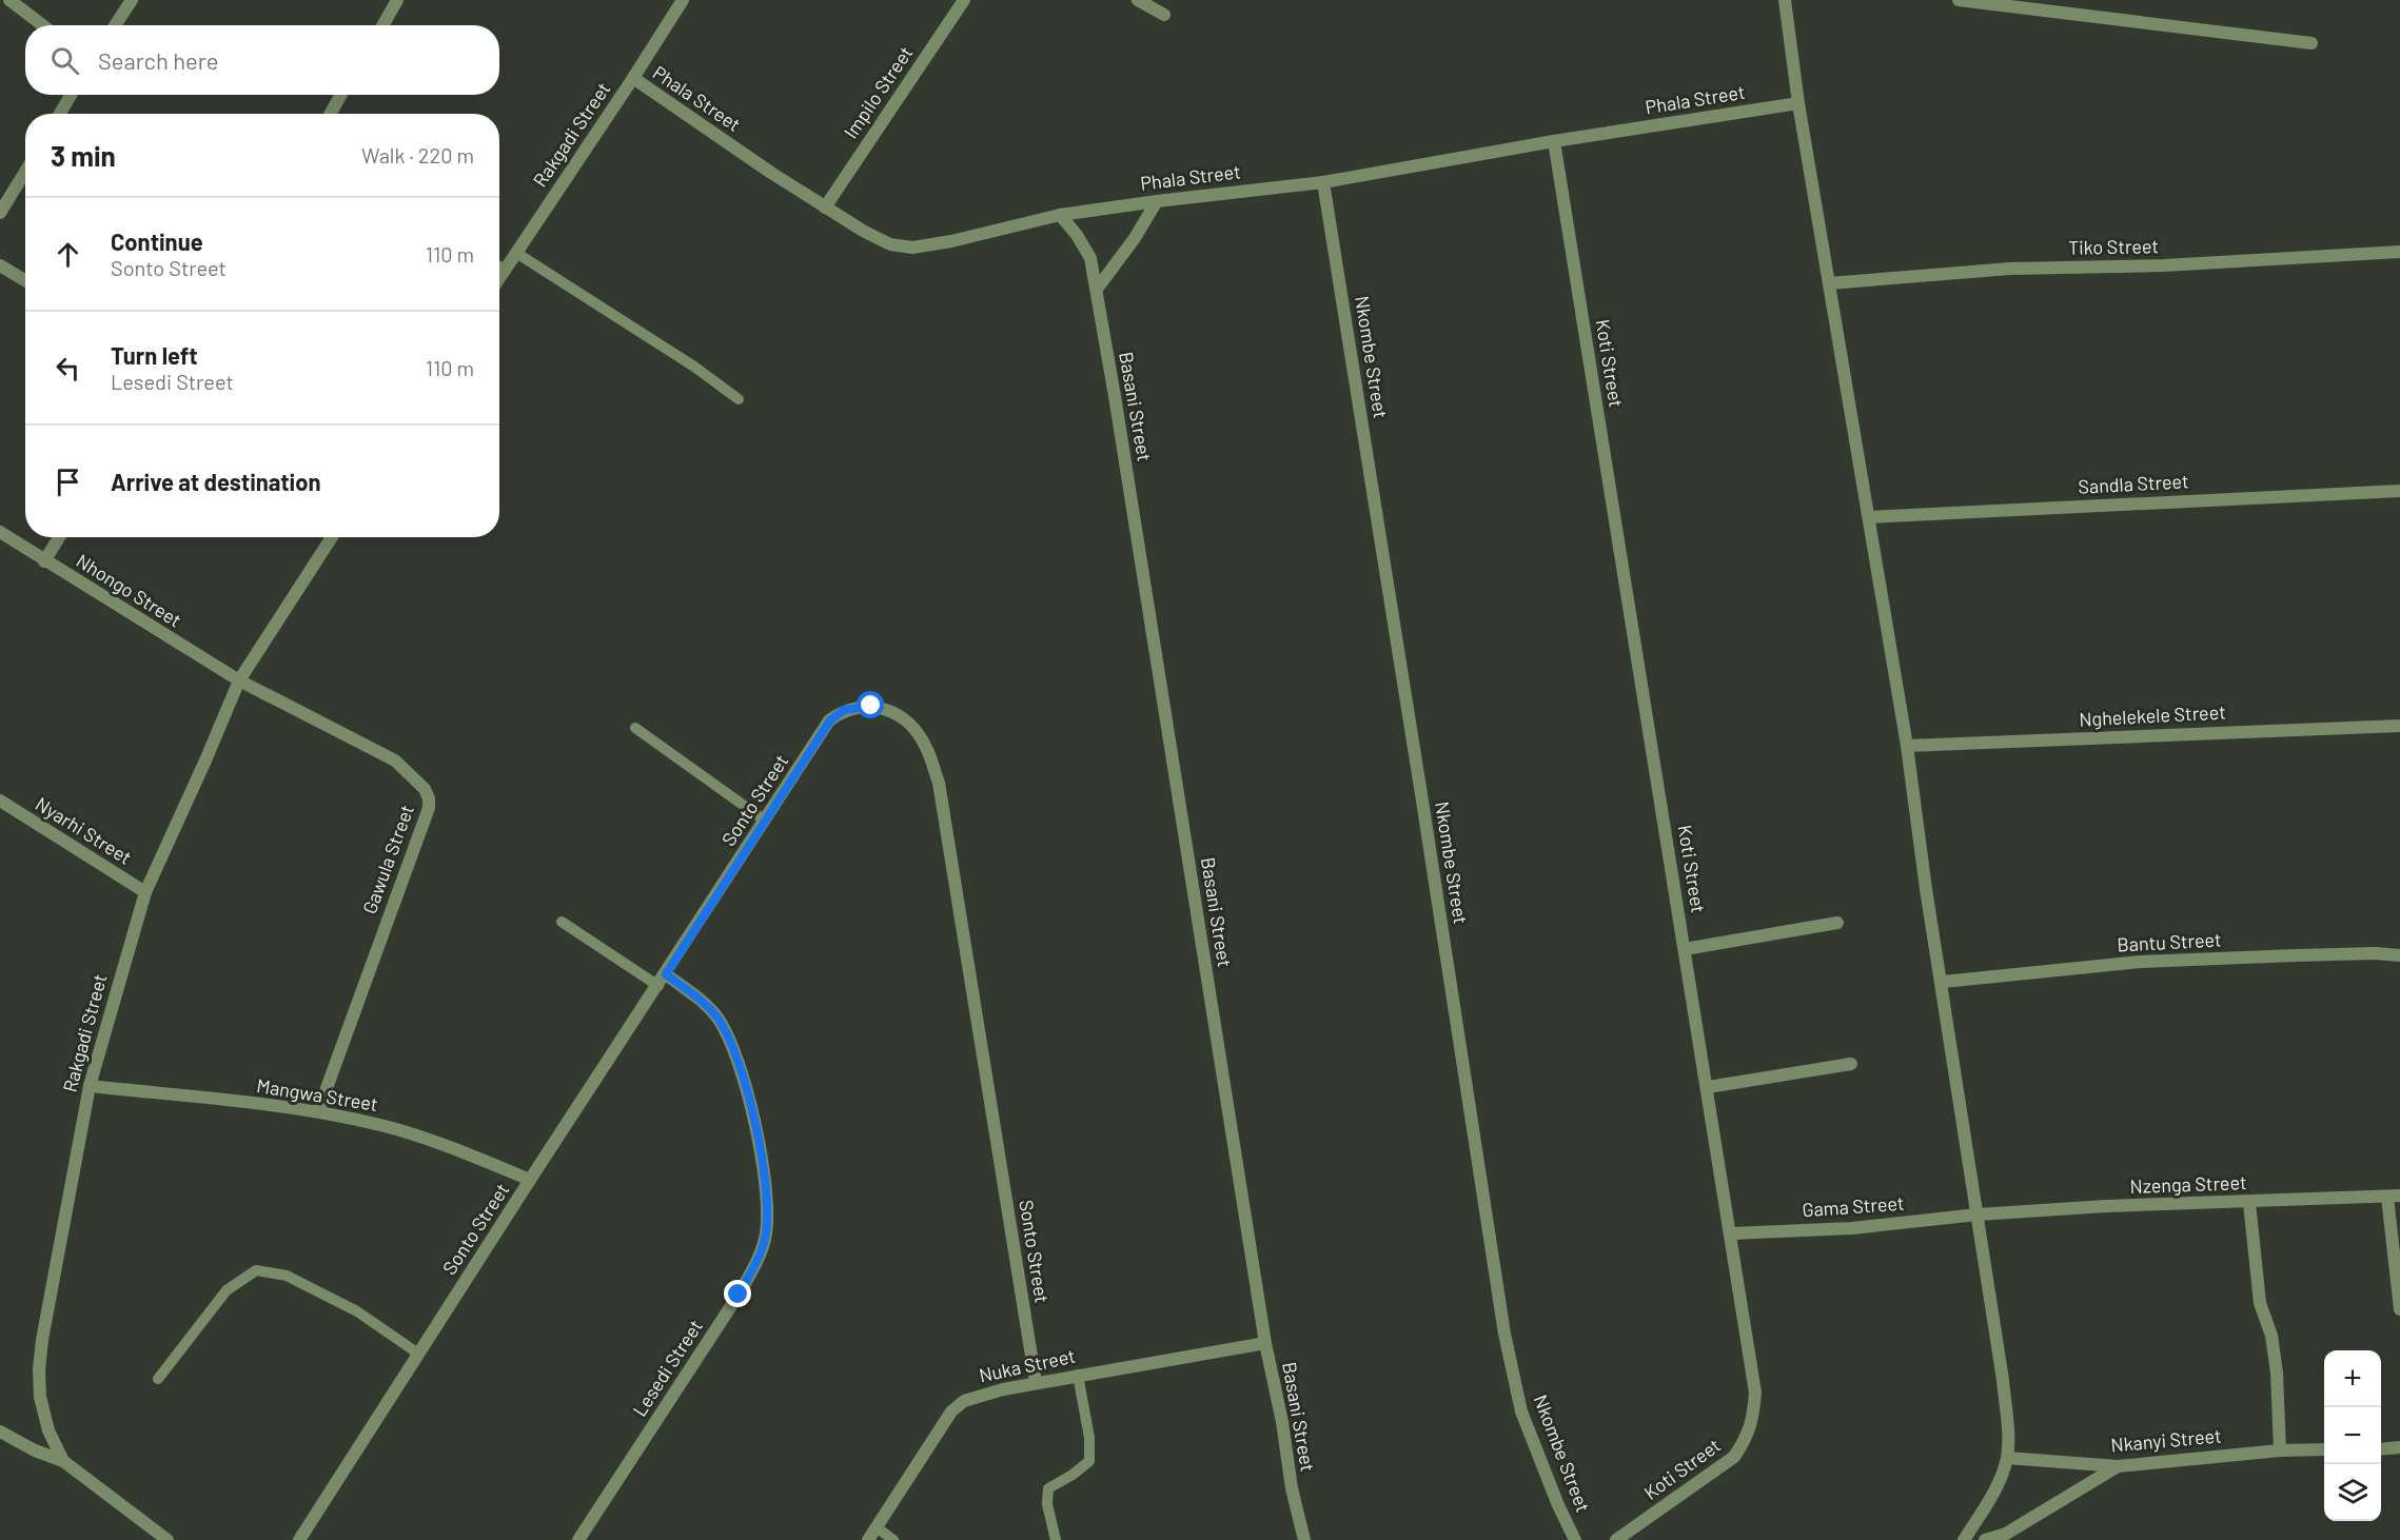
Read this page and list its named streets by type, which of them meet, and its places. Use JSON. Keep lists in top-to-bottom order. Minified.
{"streets":{"street":["Impilo Street","Phala Street","Rakgadi Street","Tiko Street","Nkombe Street","Koti Street","Basani Street","Sandla Street","Nhongo Street","Nghelekele Street","Sonto Street","Nyarhi Street","Gawula Street","Bantu Street","Mangwa Street","Nzenga Street","Gama Street","Nuka Street","Lesedi Street","Nkanyi Street"]},"crossings":[["Impilo Street","Phala Street"],["Phala Street","Rakgadi Street"],["Phala Street","Nkombe Street"],["Phala Street","Koti Street"],["Phala Street","Basani Street"],["Rakgadi Street","Nhongo Street"],["Rakgadi Street","Nyarhi Street"],["Rakgadi Street","Gawula Street"],["Rakgadi Street","Mangwa Street"],["Koti Street","Gama Street"],["Basani Street","Nuka Street"],["Nhongo Street","Gawula Street"],["Sonto Street","Mangwa Street"],["Sonto Street","Nuka Street"],["Sonto Street","Lesedi Street"],["Gawula Street","Mangwa Street"],["Nzenga Street","Gama Street"]],"page":{"search":"Search here","heading":["3 min","Walk · 220 m"],"list":[["Continue","Sonto Street","110 m"],["Turn left","Lesedi Street","110 m"],"Arrive at destination"],"map_buttons":["+","−"]}}
